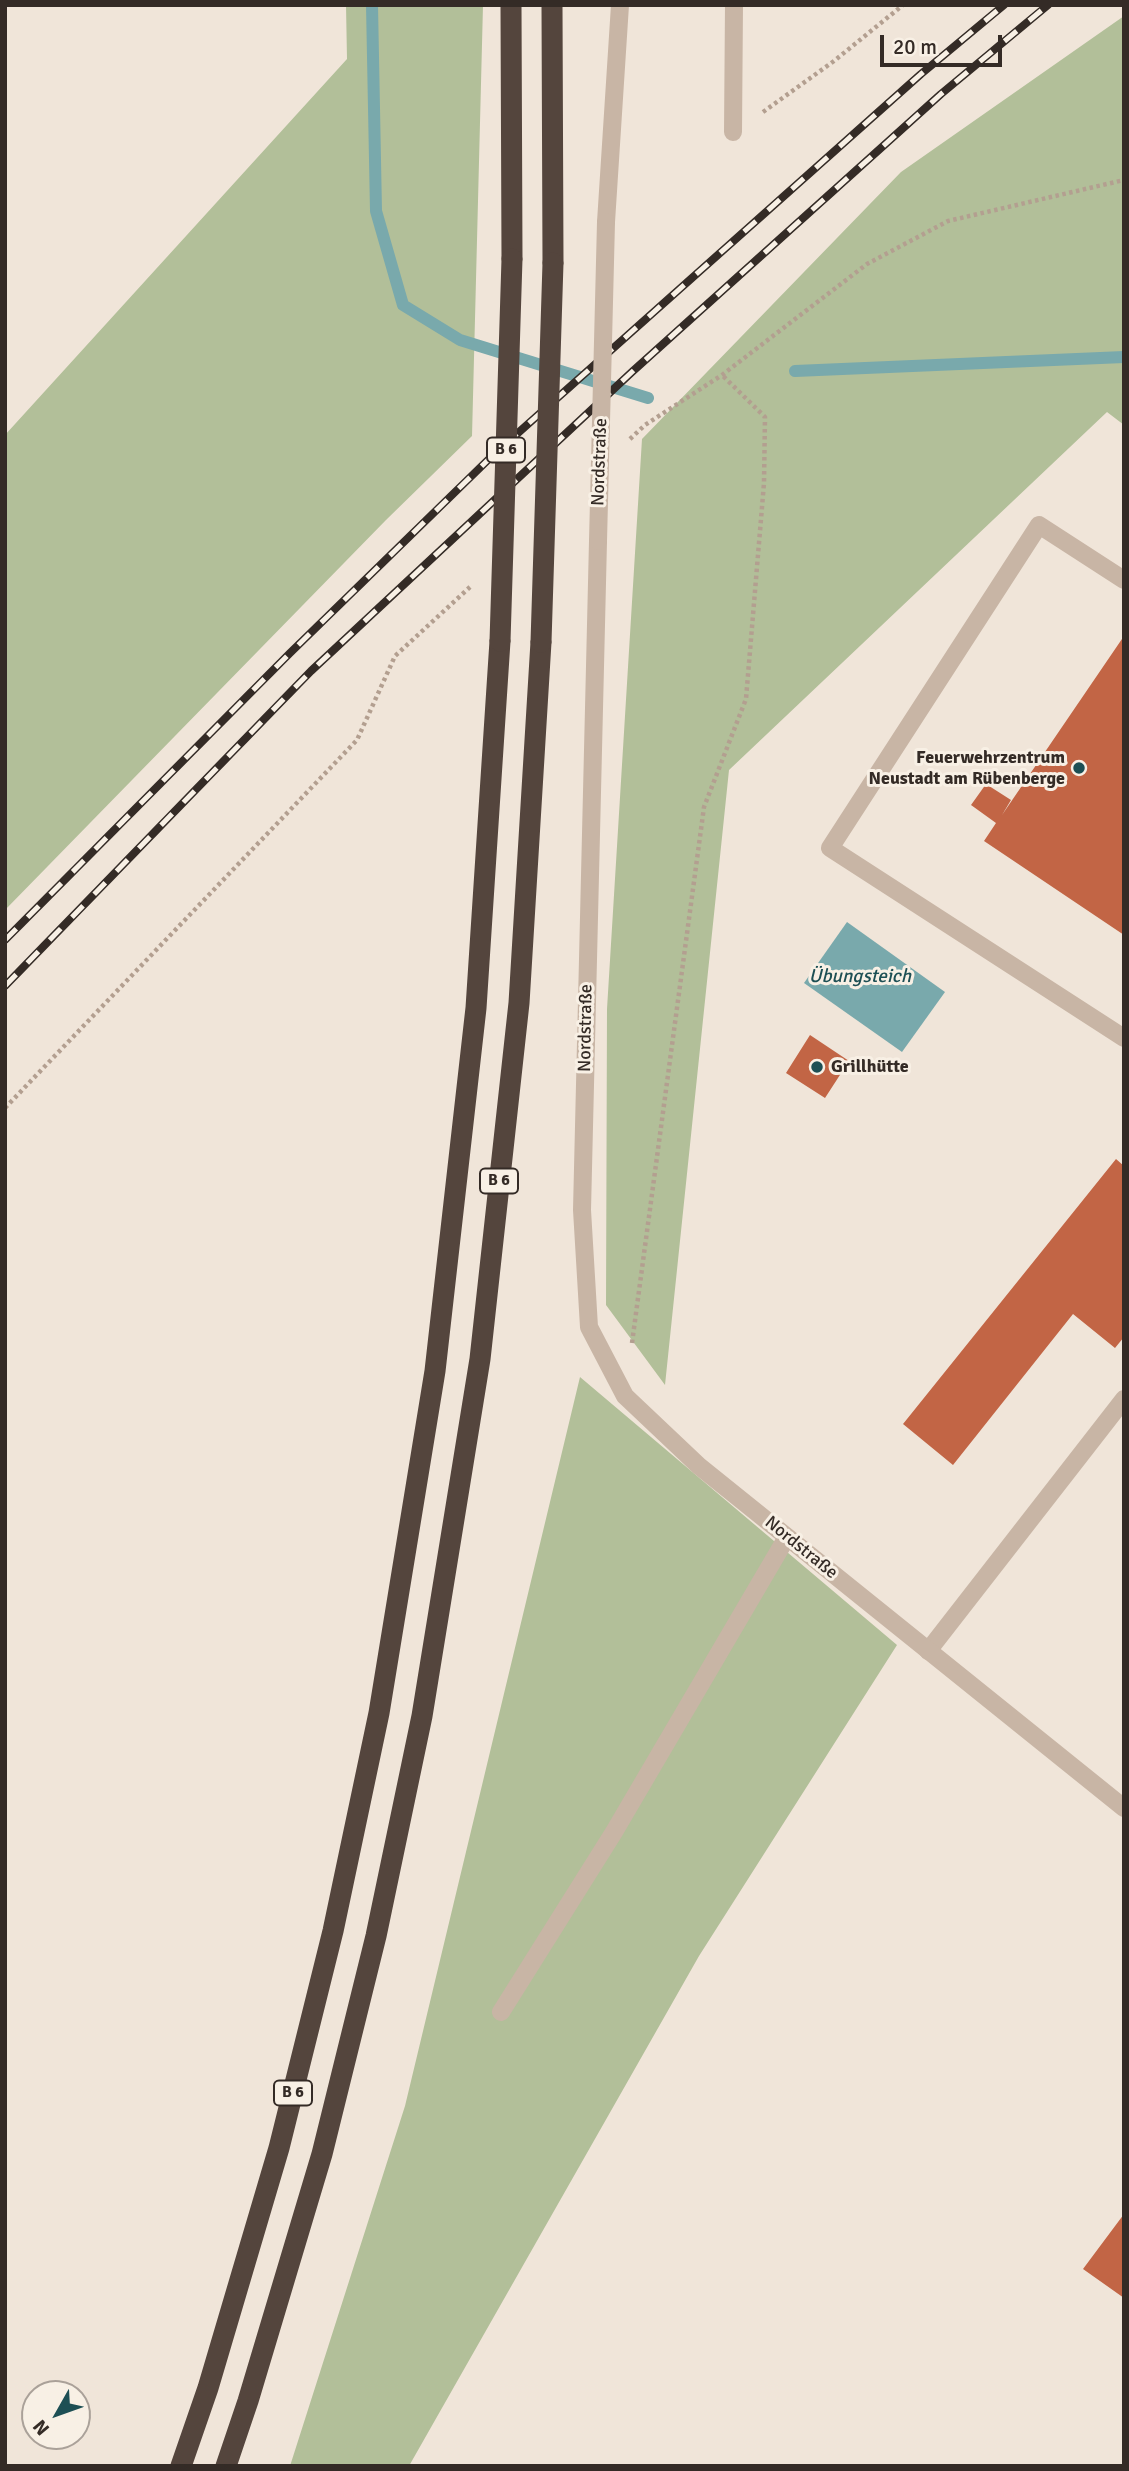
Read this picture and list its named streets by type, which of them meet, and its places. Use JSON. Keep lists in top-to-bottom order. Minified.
{"streets":{"highway":["B 6"],"street":["Nordstraße"]},"water":["Übungsteich"],"places":["Feuerwehrzentrum Neustadt am Rübenberge","Grillhütte"],"scale_bar":"20 m","north":"bottom left"}
